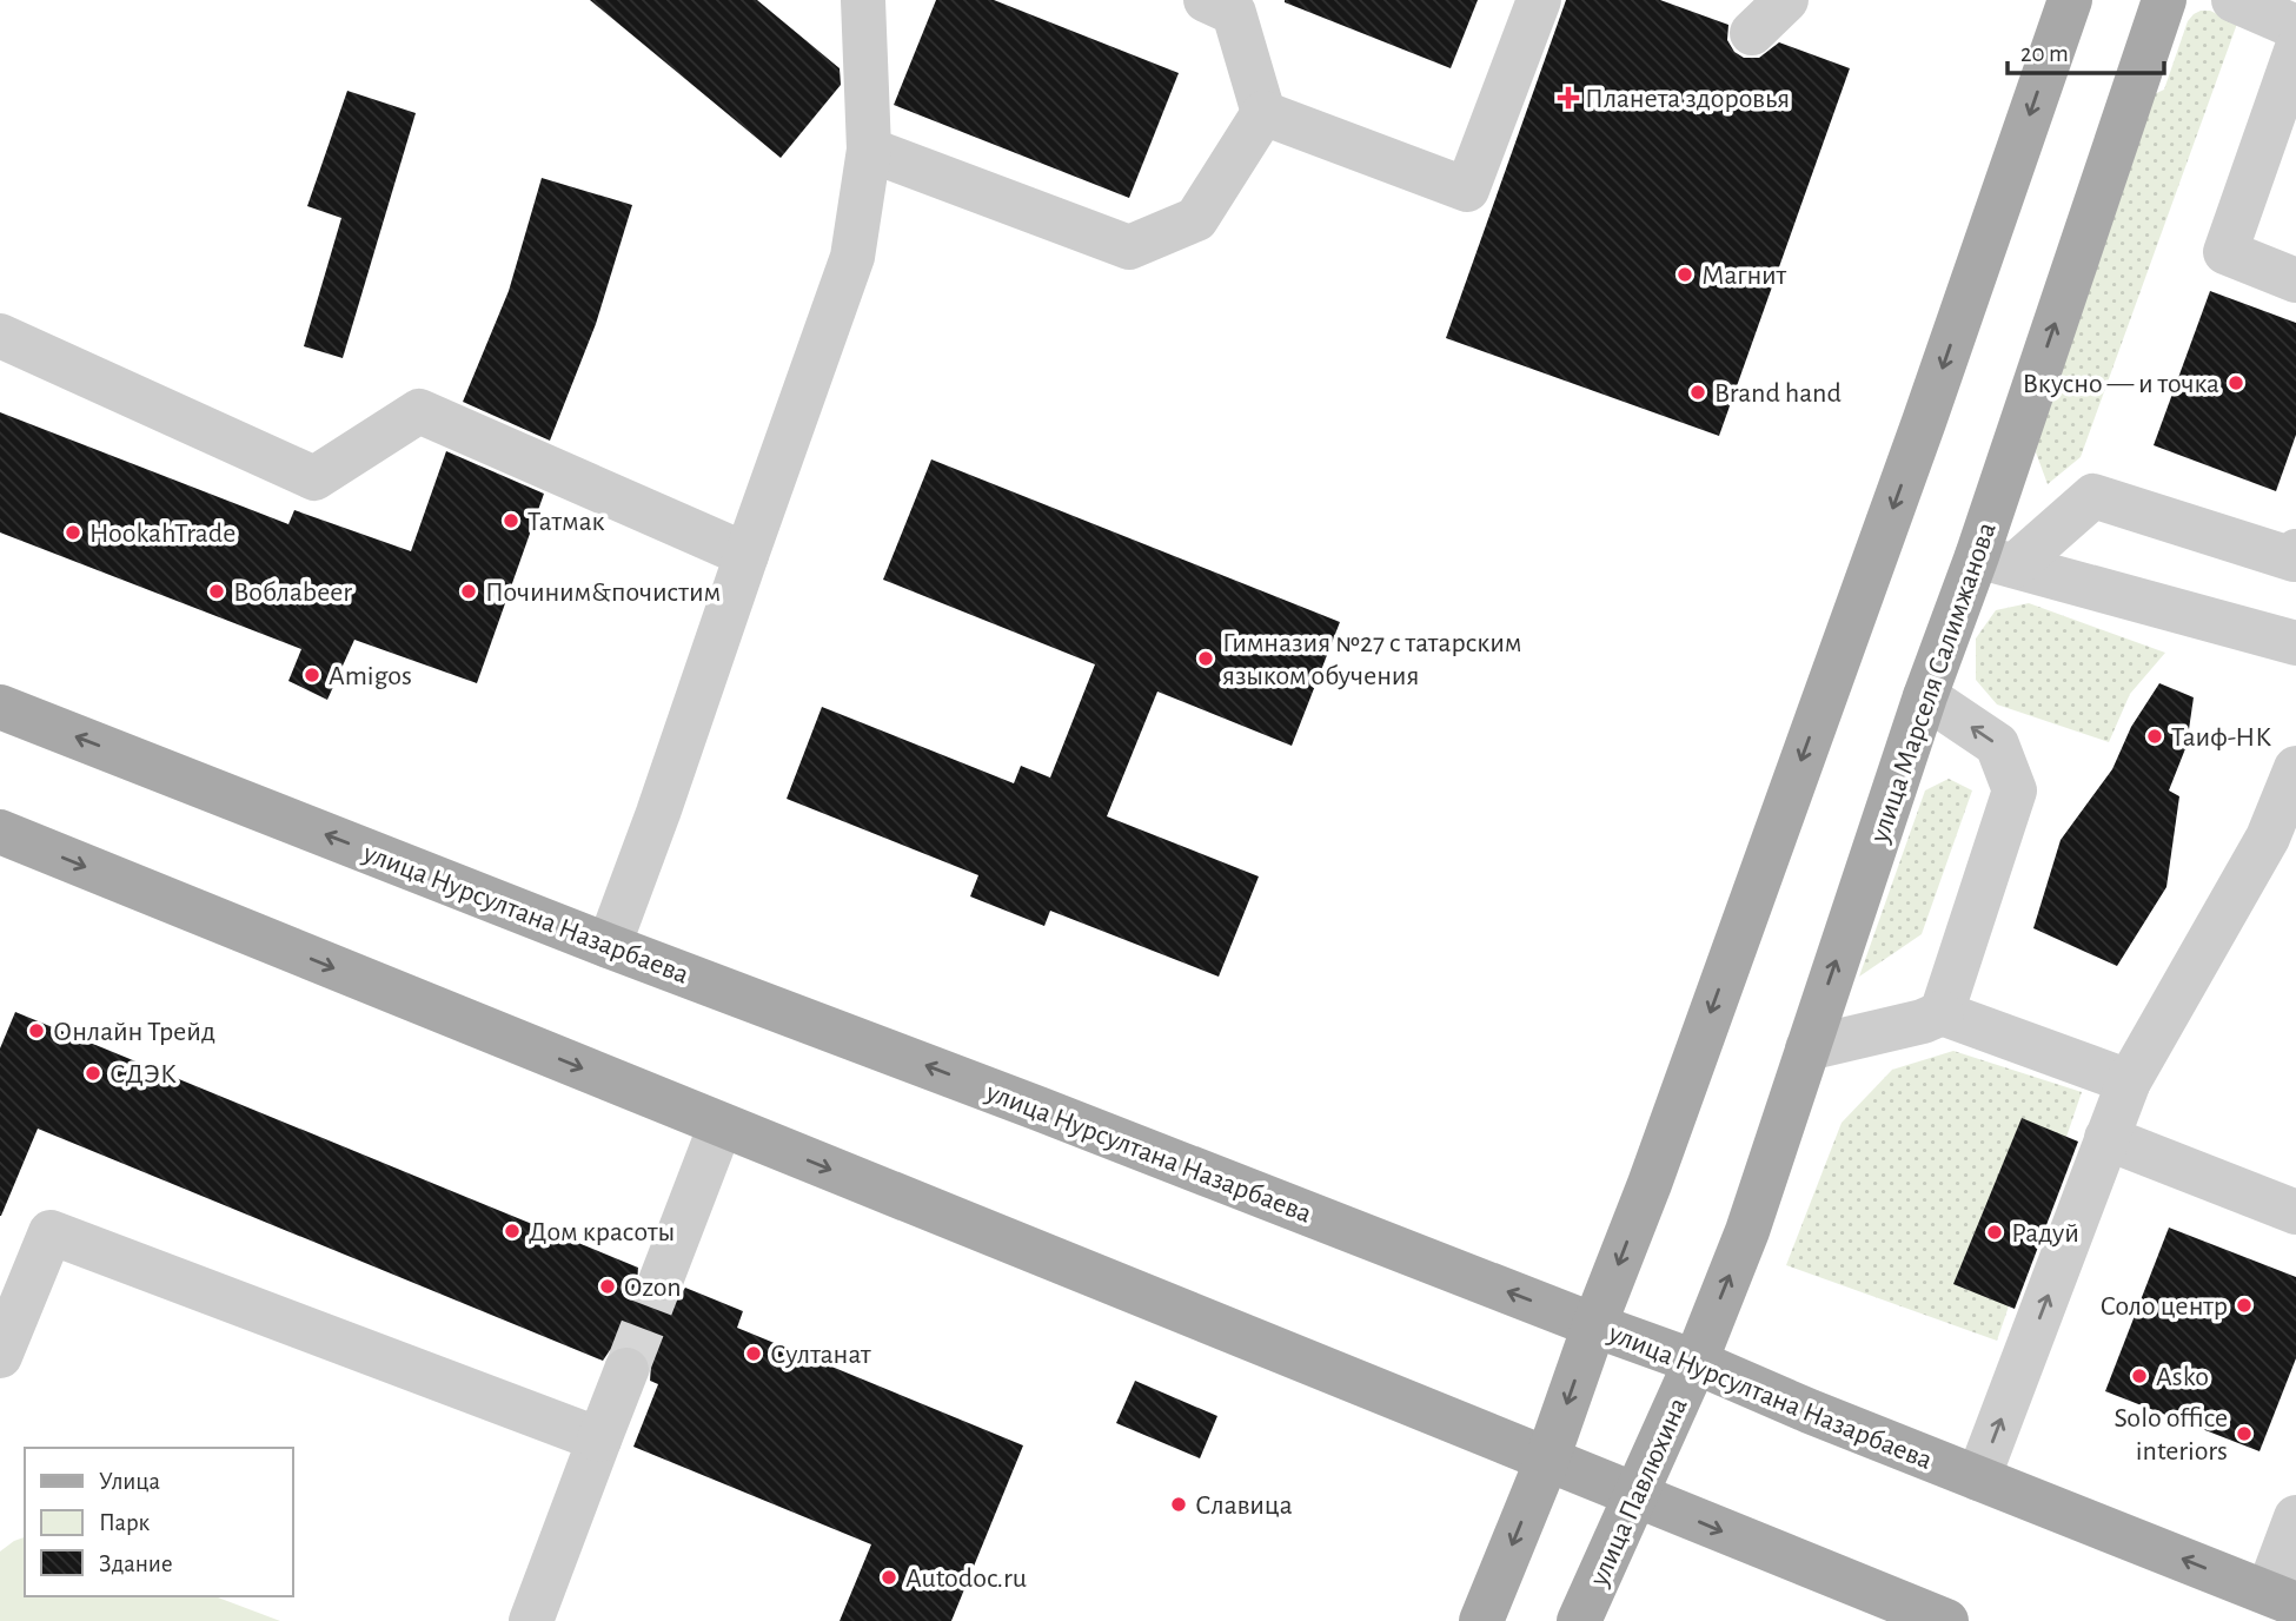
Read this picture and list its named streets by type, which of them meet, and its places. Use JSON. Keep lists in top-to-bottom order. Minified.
{"streets":{"main road":["улица Марселя Салимжанова","улица Нурсултана Назарбаева","улица Павлюхина"]},"crossings":[["улица Марселя Салимжанова","улица Нурсултана Назарбаева"],["улица Марселя Салимжанова","улица Павлюхина"],["улица Нурсултана Назарбаева","улица Павлюхина"]],"places":{"health":["Планета здоровья"],"other":["Магнит","Вкусно — и точка","Brand hand","Татмак","HookahTrade","Воблаbeer","Починим&почистим","Гимназия №27 с татарским языком обучения","Amigos","Таиф-НК","Онлайн Трейд","СДЭК","Дом красоты","Радуй","Ozon","Соло центр","Султанат","Asko","Solo office interiors","Славица","Autodoc.ru"]},"legend":["Улица","Парк","Здание"],"scale_bar":"20 m"}
